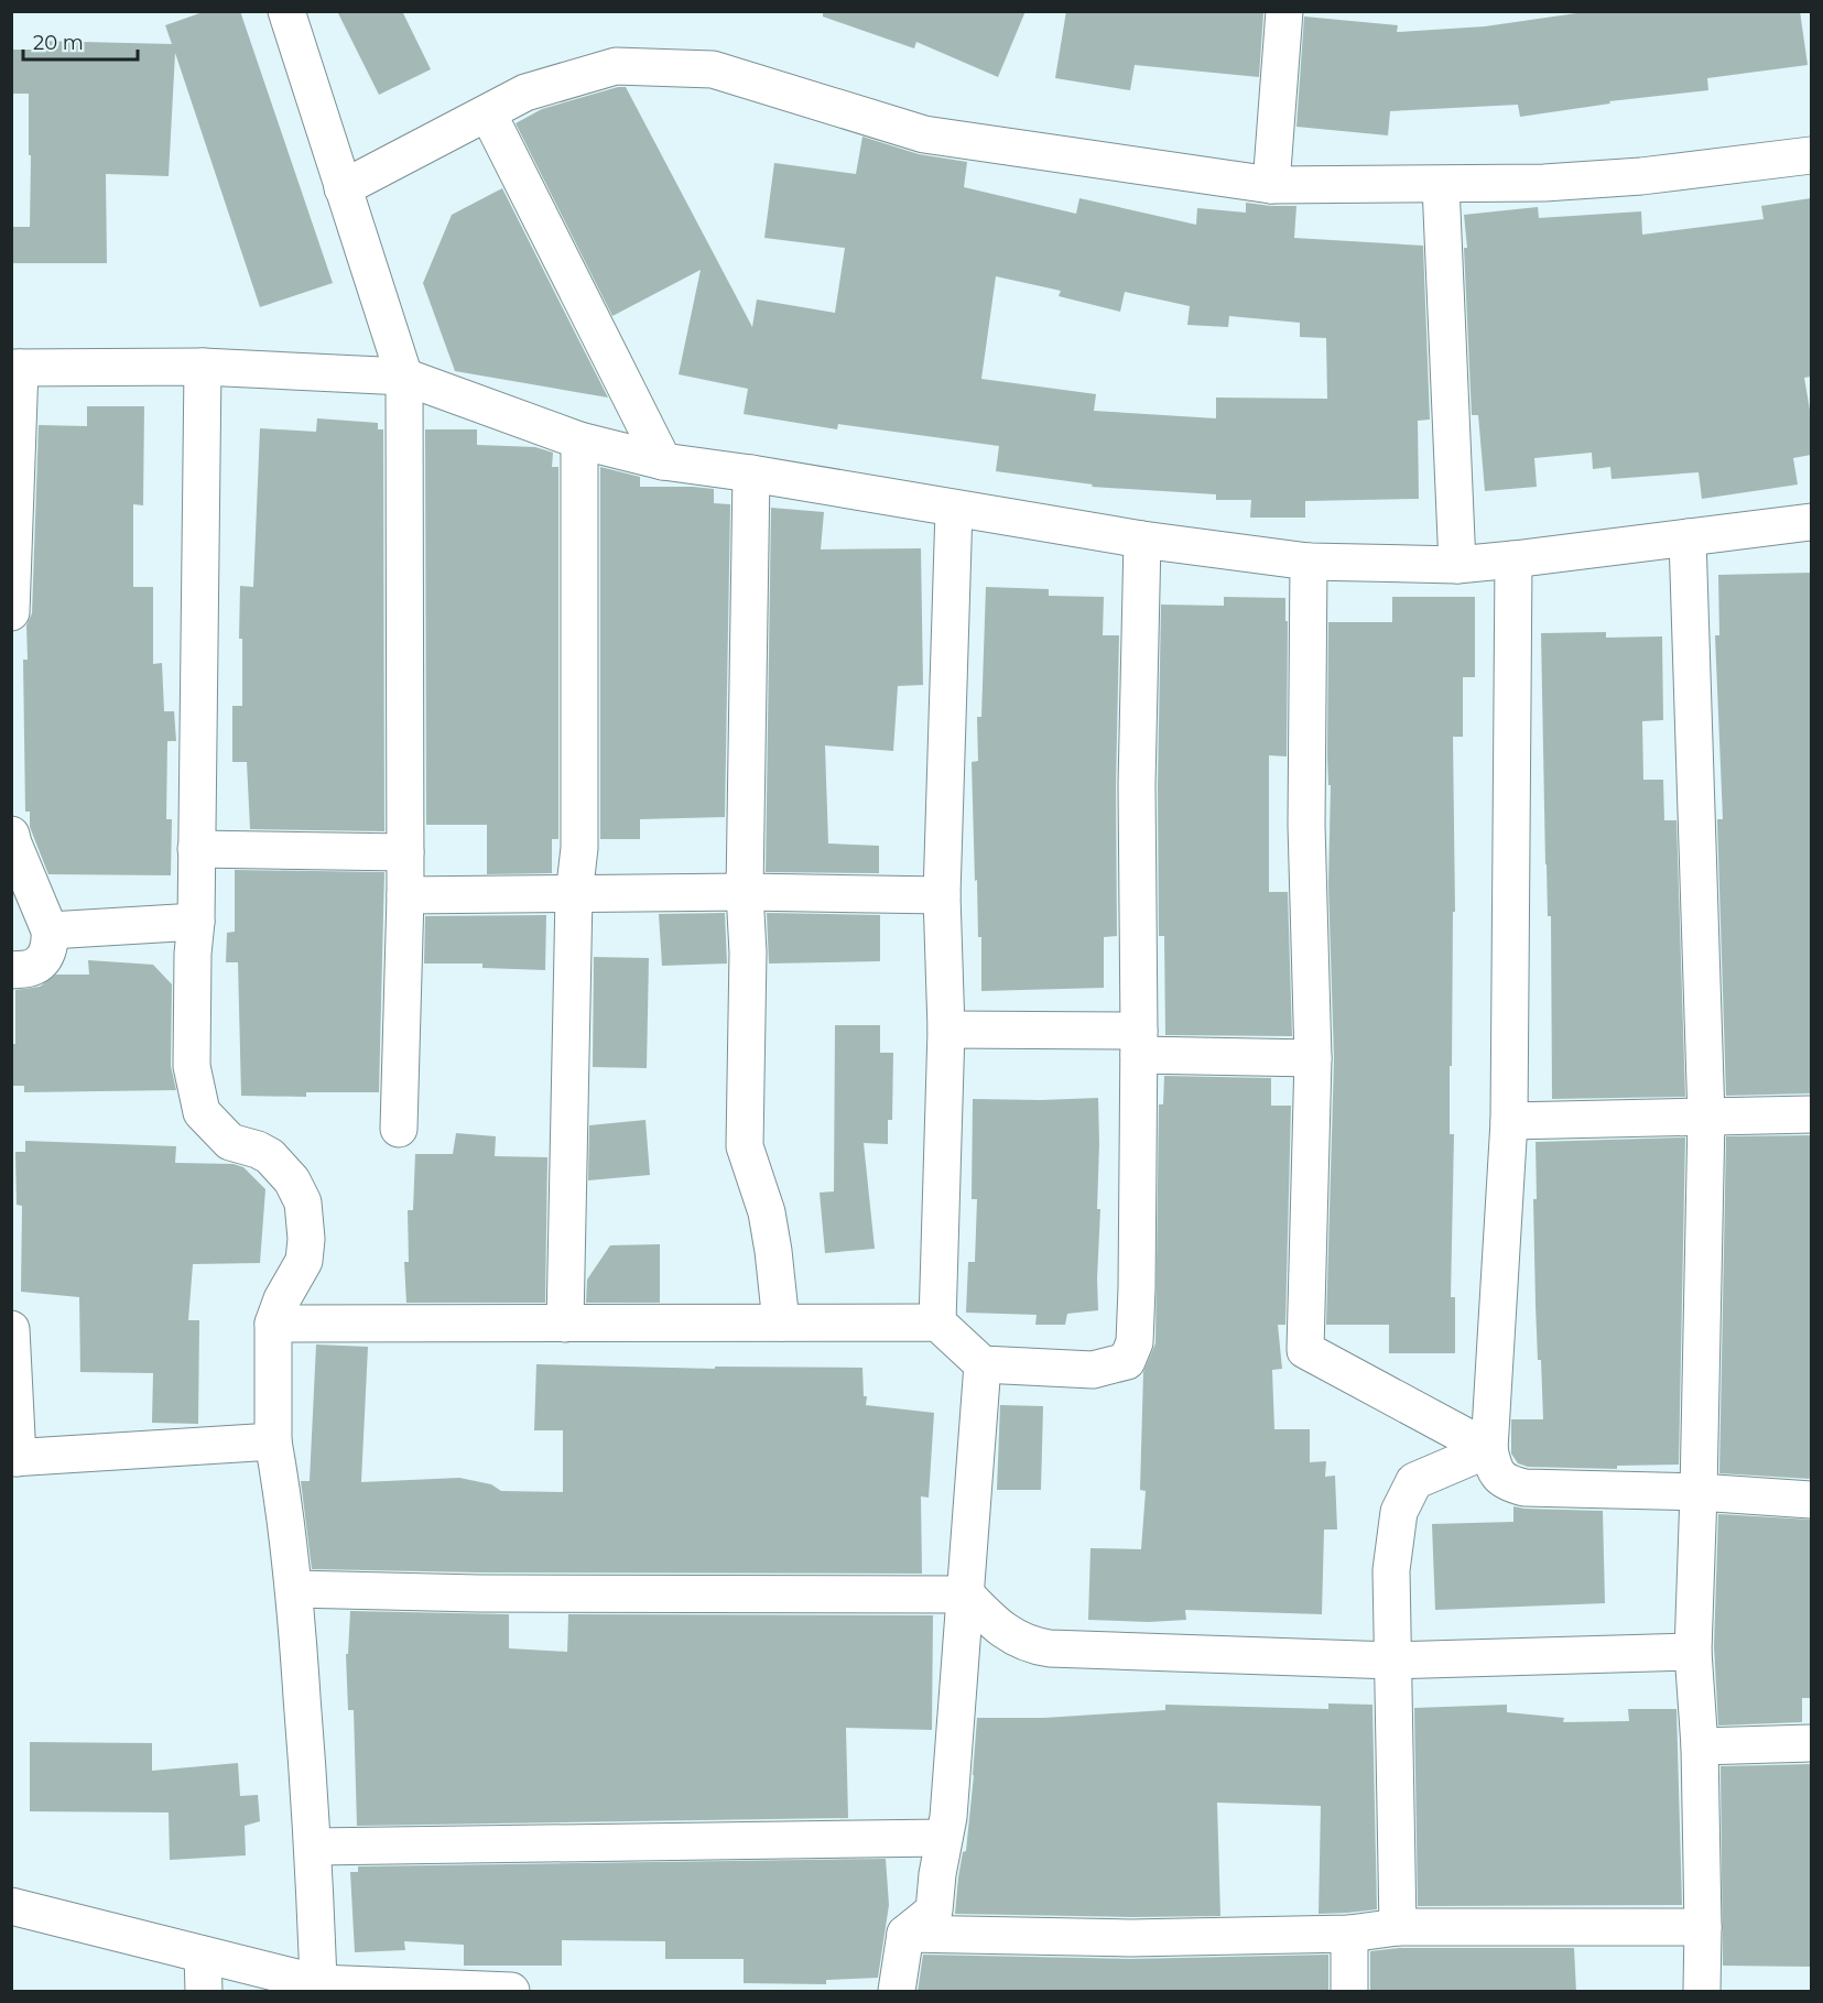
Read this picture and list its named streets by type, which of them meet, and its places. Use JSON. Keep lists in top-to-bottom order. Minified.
{"scale_bar":"20 m"}
